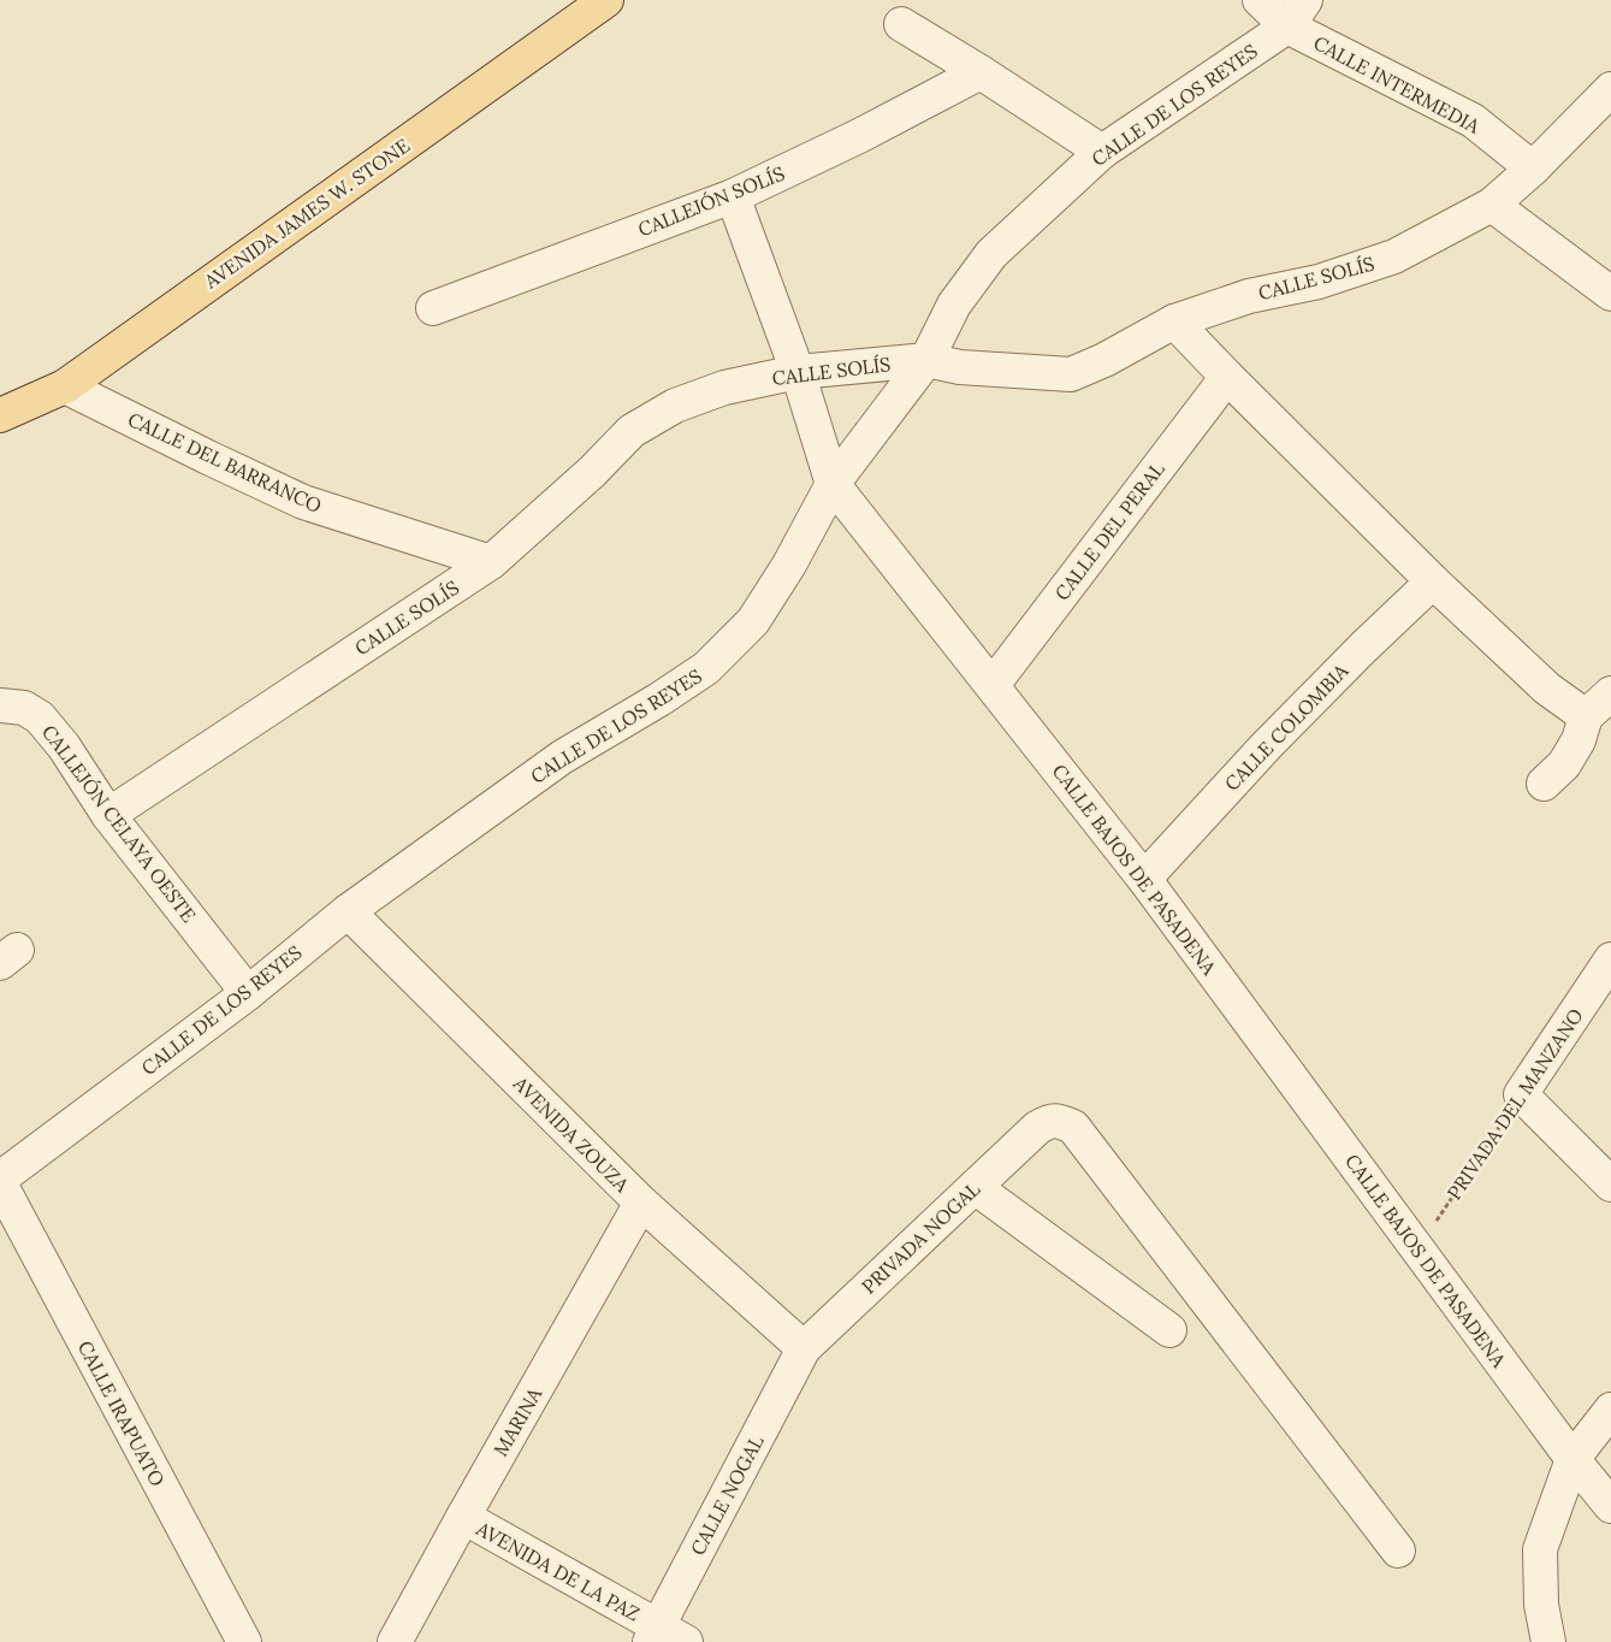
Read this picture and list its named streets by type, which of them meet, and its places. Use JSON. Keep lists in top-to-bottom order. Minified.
{"streets":{"main road":["AVENIDA JAMES W. STONE"],"street":["CALLE INTERMEDIA","CALLE DE LOS REYES","CALLEJÓN SOLÍS","CALLE SOLÍS","CALLE DEL BARRANCO","CALLE DEL PERAL","CALLE COLOMBIA","CALLEJÓN CELAYA OESTE","CALLE BAJOS DE PASADENA","PRIVADA DEL MANZANO","AVENIDA ZOUZA","PRIVADA NOGAL","CALLE IRAPUATO","MARINA","CALLE NOGAL","AVENIDA DE LA PAZ"]},"crossings":[["CALLE INTERMEDIA","CALLE DE LOS REYES"],["CALLE INTERMEDIA","CALLE SOLÍS"],["CALLE DE LOS REYES","CALLE SOLÍS"],["CALLE DE LOS REYES","CALLEJÓN CELAYA OESTE"],["CALLE DE LOS REYES","CALLE BAJOS DE PASADENA"],["CALLE DE LOS REYES","AVENIDA ZOUZA"],["CALLEJÓN SOLÍS","CALLE BAJOS DE PASADENA"],["AVENIDA JAMES W. STONE","CALLE DEL BARRANCO"],["CALLE SOLÍS","CALLE DEL BARRANCO"],["CALLE SOLÍS","CALLEJÓN CELAYA OESTE"],["CALLE SOLÍS","CALLE BAJOS DE PASADENA"],["CALLE DEL PERAL","CALLE BAJOS DE PASADENA"],["CALLE COLOMBIA","CALLE BAJOS DE PASADENA"],["CALLE BAJOS DE PASADENA","PRIVADA DEL MANZANO"],["AVENIDA ZOUZA","PRIVADA NOGAL"],["AVENIDA ZOUZA","MARINA"],["AVENIDA ZOUZA","CALLE NOGAL"],["PRIVADA NOGAL","CALLE NOGAL"],["MARINA","AVENIDA DE LA PAZ"],["CALLE NOGAL","AVENIDA DE LA PAZ"]]}
